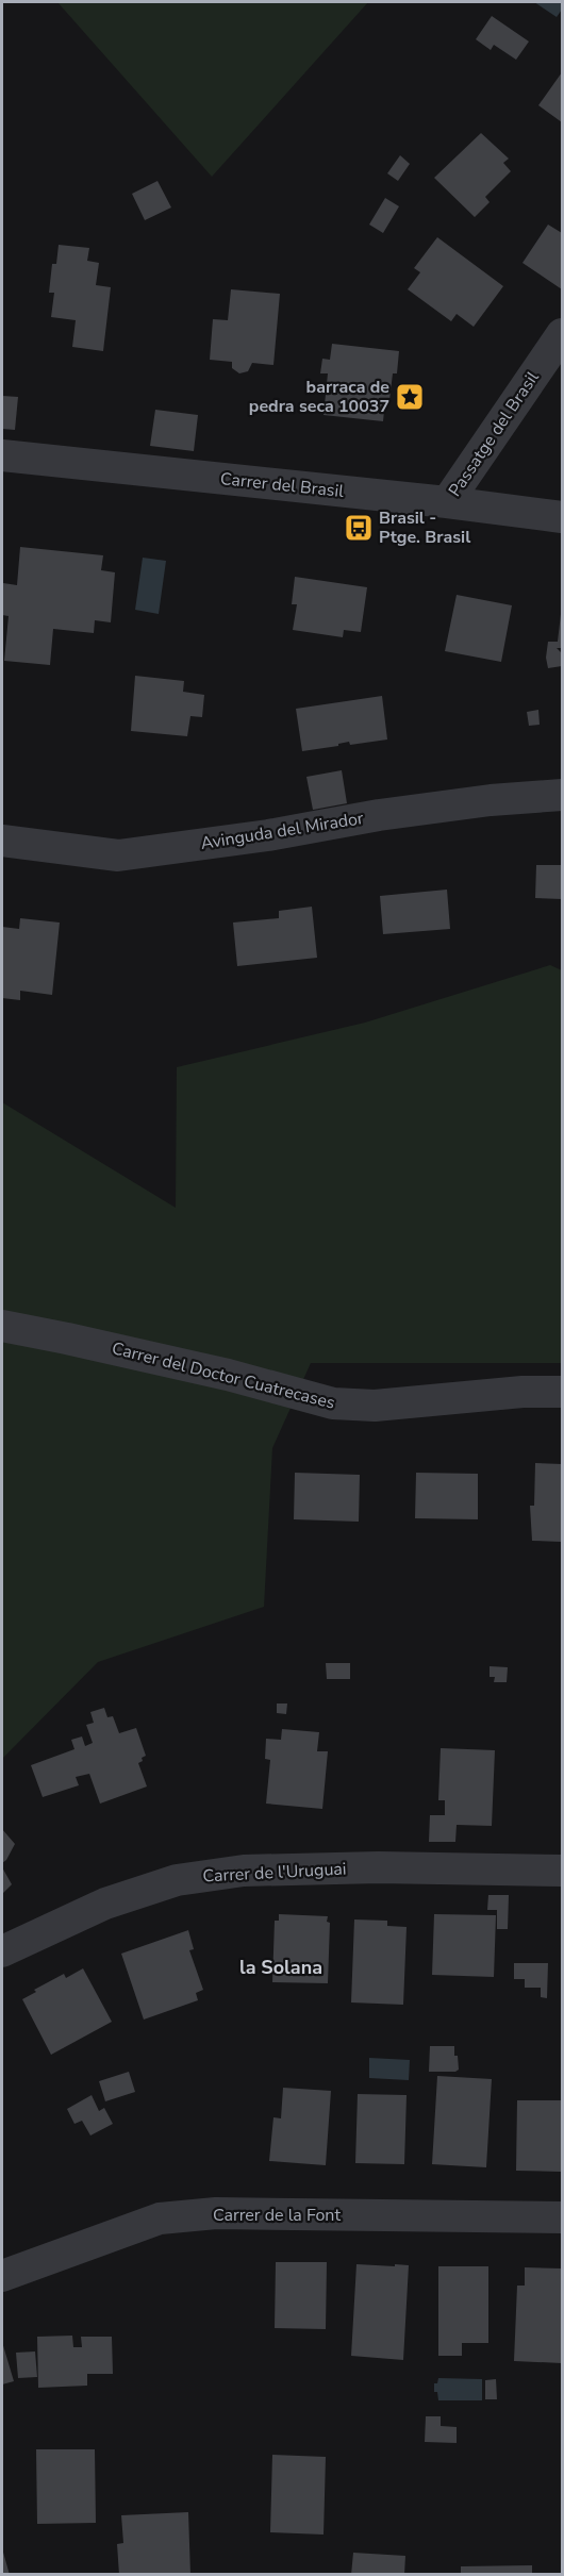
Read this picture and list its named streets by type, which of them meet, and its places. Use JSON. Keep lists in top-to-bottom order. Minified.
{"streets":{"street":["Passatge del Brasil","Carrer del Brasil","Avinguda del Mirador","Carrer del Doctor Cuatrecases","Carrer de l'Uruguai","Carrer de la Font"]},"crossings":[["Passatge del Brasil","Carrer del Brasil"]],"districts":["la Solana"],"places":{"place":["barraca de pedra seca 10037"],"bus stop":["Brasil - Ptge. Brasil"]}}
